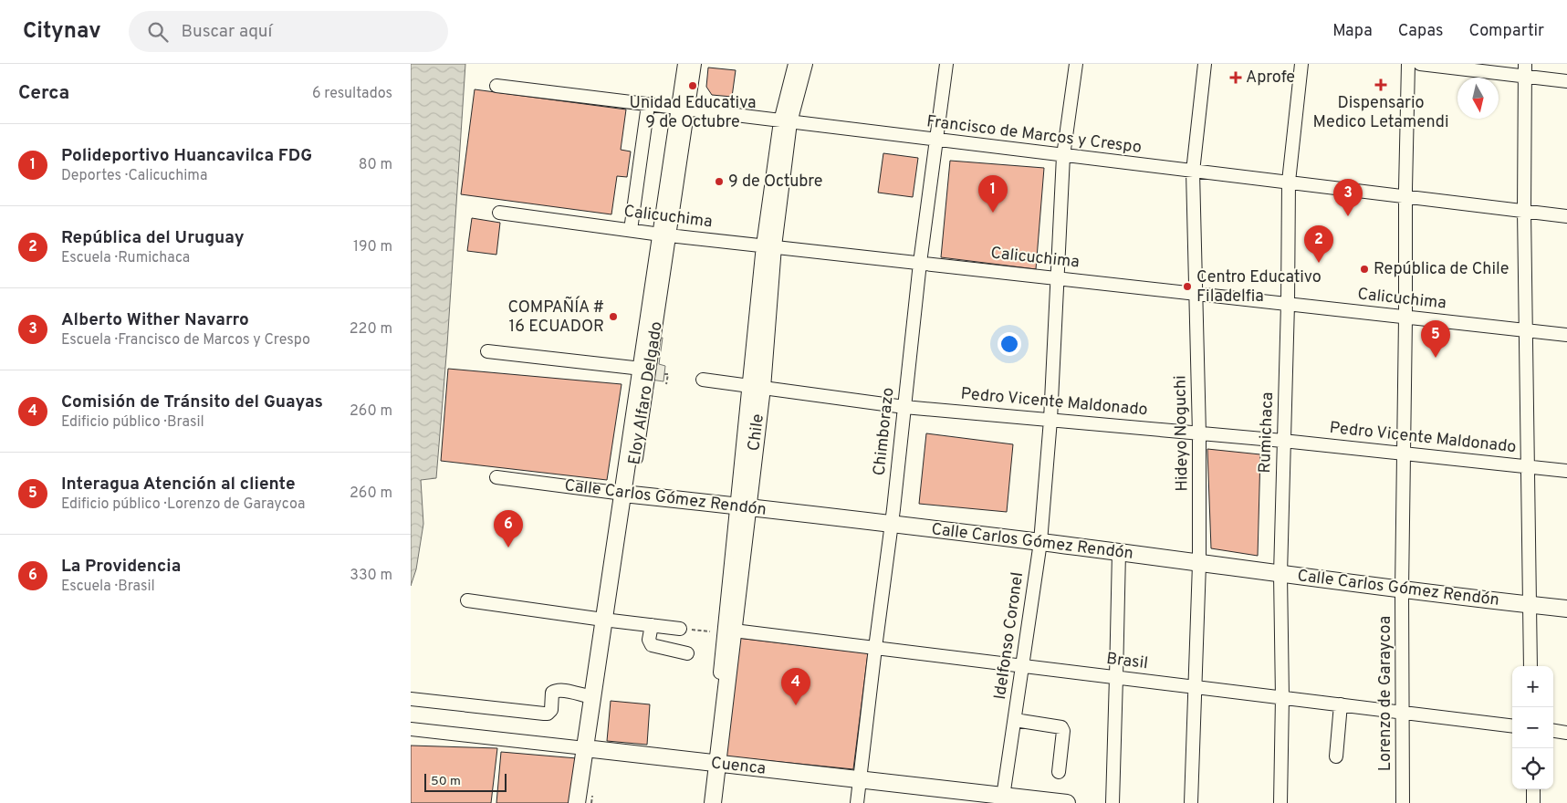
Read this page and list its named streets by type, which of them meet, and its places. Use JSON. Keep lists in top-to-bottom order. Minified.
{"streets":{"main road":["Eloy Alfaro Delgado","Chile","Calle Carlos Gómez Rendón","Cuenca"],"street":["Francisco de Marcos y Crespo","Calicuchima","Pedro Vicente Maldonado","Chimborazo","Rumichaca","Hideyo Noguchi","Idelfonso Coronel","Brasil","Lorenzo de Garaycoa"]},"crossings":[["Francisco de Marcos y Crespo","Eloy Alfaro Delgado"],["Francisco de Marcos y Crespo","Chimborazo"],["Francisco de Marcos y Crespo","Chile"],["Francisco de Marcos y Crespo","Rumichaca"],["Francisco de Marcos y Crespo","Hideyo Noguchi"],["Francisco de Marcos y Crespo","Idelfonso Coronel"],["Francisco de Marcos y Crespo","Lorenzo de Garaycoa"],["Calicuchima","Eloy Alfaro Delgado"],["Calicuchima","Chimborazo"],["Calicuchima","Chile"],["Calicuchima","Rumichaca"],["Calicuchima","Hideyo Noguchi"],["Calicuchima","Idelfonso Coronel"],["Calicuchima","Lorenzo de Garaycoa"],["Eloy Alfaro Delgado","Calle Carlos Gómez Rendón"],["Eloy Alfaro Delgado","Cuenca"],["Pedro Vicente Maldonado","Chimborazo"],["Pedro Vicente Maldonado","Chile"],["Pedro Vicente Maldonado","Rumichaca"],["Pedro Vicente Maldonado","Hideyo Noguchi"],["Pedro Vicente Maldonado","Idelfonso Coronel"],["Pedro Vicente Maldonado","Lorenzo de Garaycoa"],["Chimborazo","Calle Carlos Gómez Rendón"],["Chimborazo","Brasil"],["Chimborazo","Cuenca"],["Chile","Calle Carlos Gómez Rendón"],["Chile","Brasil"],["Chile","Cuenca"],["Rumichaca","Calle Carlos Gómez Rendón"],["Rumichaca","Brasil"],["Hideyo Noguchi","Calle Carlos Gómez Rendón"],["Hideyo Noguchi","Brasil"],["Calle Carlos Gómez Rendón","Idelfonso Coronel"],["Calle Carlos Gómez Rendón","Lorenzo de Garaycoa"],["Idelfonso Coronel","Brasil"],["Idelfonso Coronel","Cuenca"],["Brasil","Lorenzo de Garaycoa"]],"places":{"health":["Aprofe","Dispensario Medico Letamendi"],"other":["Unidad Educativa 9 de Octubre","9 de Octubre","República de Chile","Centro Educativo Filadelfia","COMPAÑÍA # 16 ECUADOR"]},"scale_bar":"50 m","north":"bottom","page":{"header":"Citynav","search":"Buscar aquí","nav":["Mapa","Capas","Compartir"],"heading":["Cerca","6 resultados"],"list":[{"mark":"1","name":"Polideportivo Huancavilca FDG","note":"Deportes · Calicuchima","value":"80 m"},{"mark":"2","name":"República del Uruguay","note":"Escuela · Rumichaca","value":"190 m"},{"mark":"3","name":"Alberto Wither Navarro","note":"Escuela · Francisco de Marcos y Crespo","value":"220 m"},{"mark":"4","name":"Comisión de Tránsito del Guayas","note":"Edificio público · Brasil","value":"260 m"},{"mark":"5","name":"Interagua Atención al cliente","note":"Edificio público · Lorenzo de Garaycoa","value":"260 m"},{"mark":"6","name":"La Providencia","note":"Escuela · Brasil","value":"330 m"}],"pins":["1","3","2","5","6","4"],"map_buttons":["+","−"],"scale":"50 m"}}
